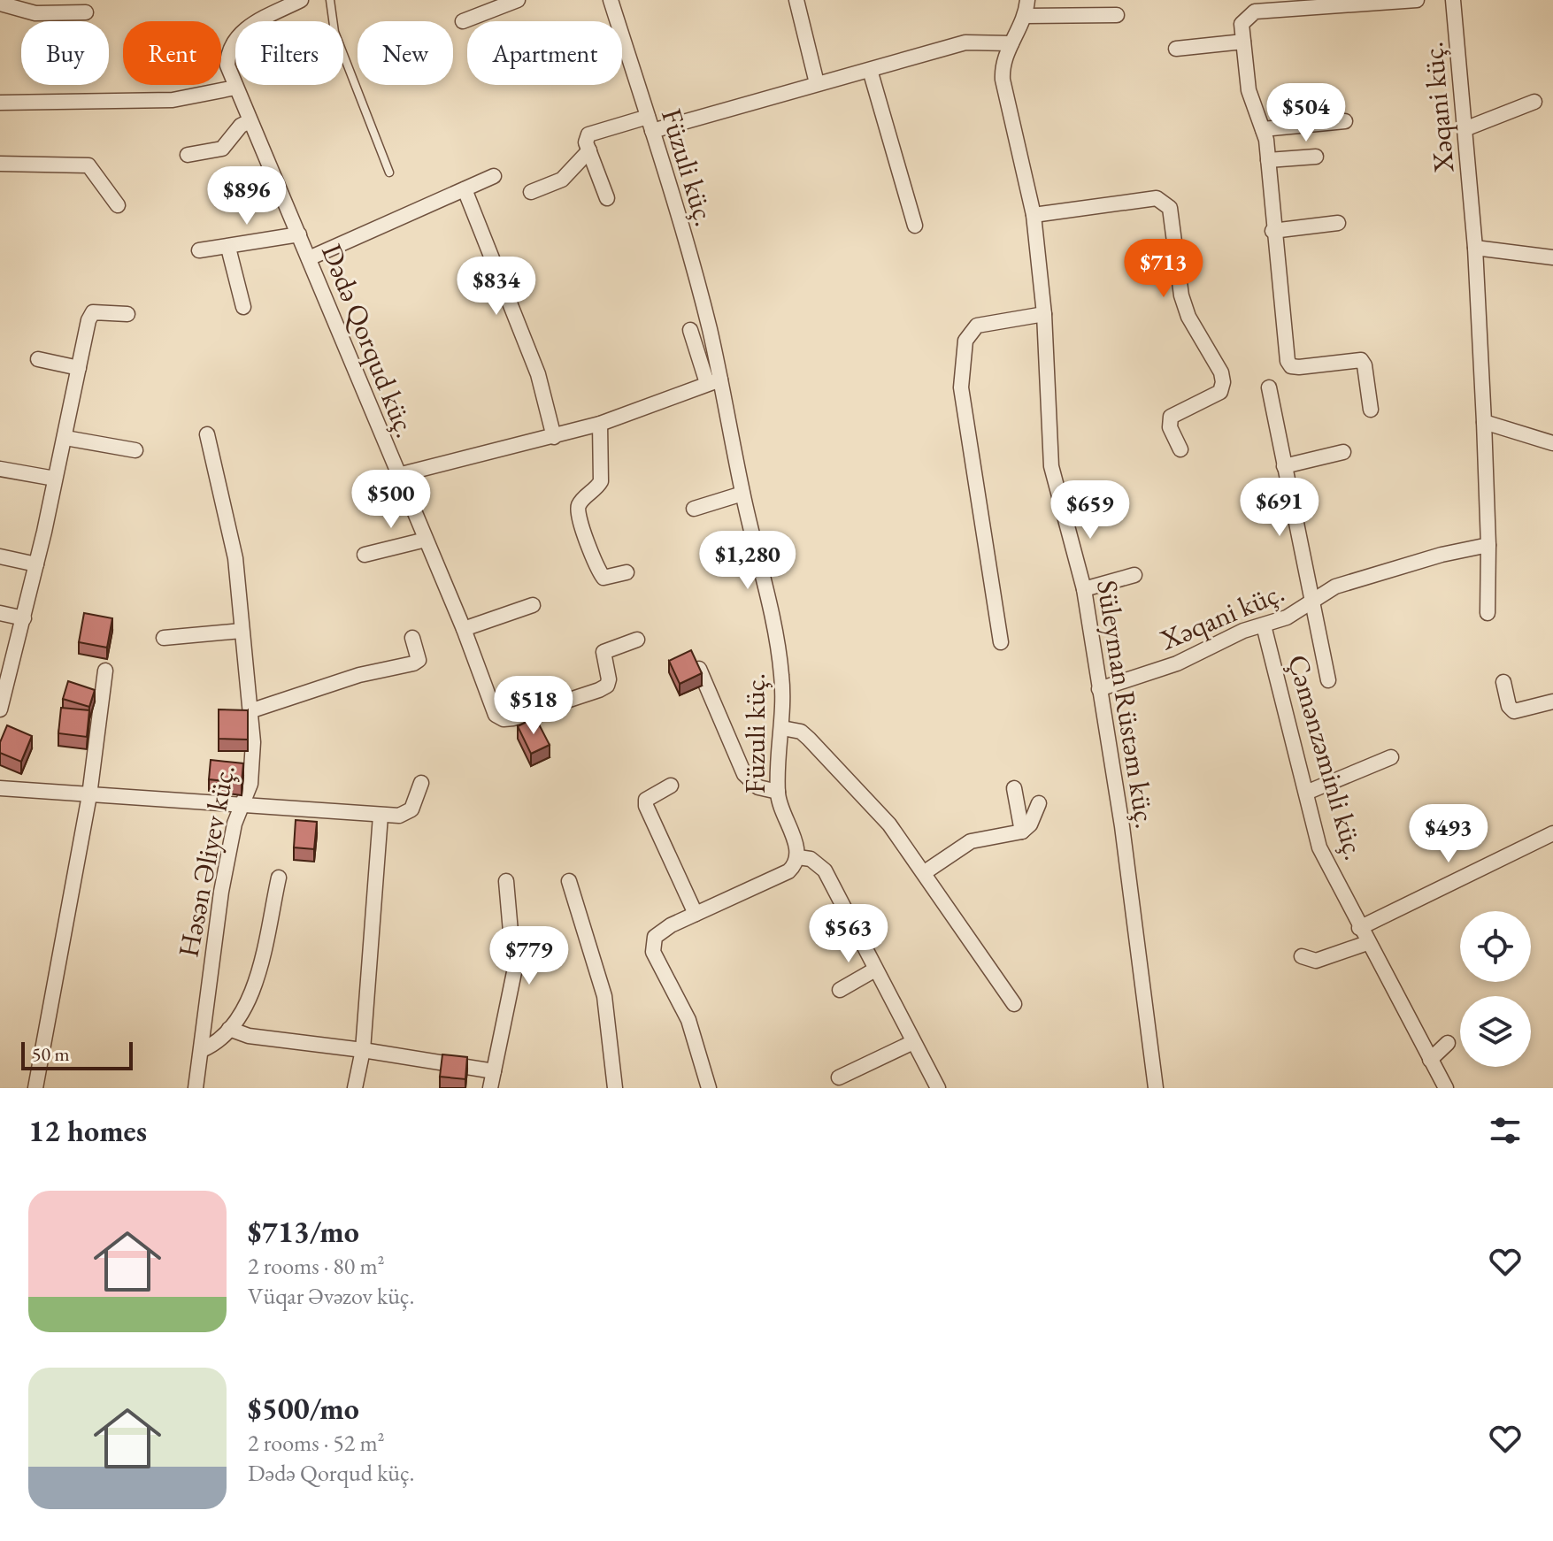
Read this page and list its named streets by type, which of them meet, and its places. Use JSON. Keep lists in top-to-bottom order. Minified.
{"streets":{"street":["Xəqani küç.","Füzuli küç.","Dədə Qorqud küç.","Süleyman Rüstəm küç.","Çəmənzəminli küç.","Həsən Əliyev küç."]},"crossings":[["Xəqani küç.","Süleyman Rüstəm küç."],["Xəqani küç.","Çəmənzəminli küç."]],"scale_bar":"50 m","page":{"chip":["Buy","Rent","Filters","New","Apartment"],"price":["$504","$896","$713","$834","$500","$691","$659","$1,280","$518","$493","$563","$779"],"scale":"50 m","heading":"12 homes","list":[{"name":"$713/mo","note":"2 rooms · 80 m² · Vüqar Əvəzov küç."},{"name":"$500/mo","note":"2 rooms · 52 m² · Dədə Qorqud küç."}]}}
